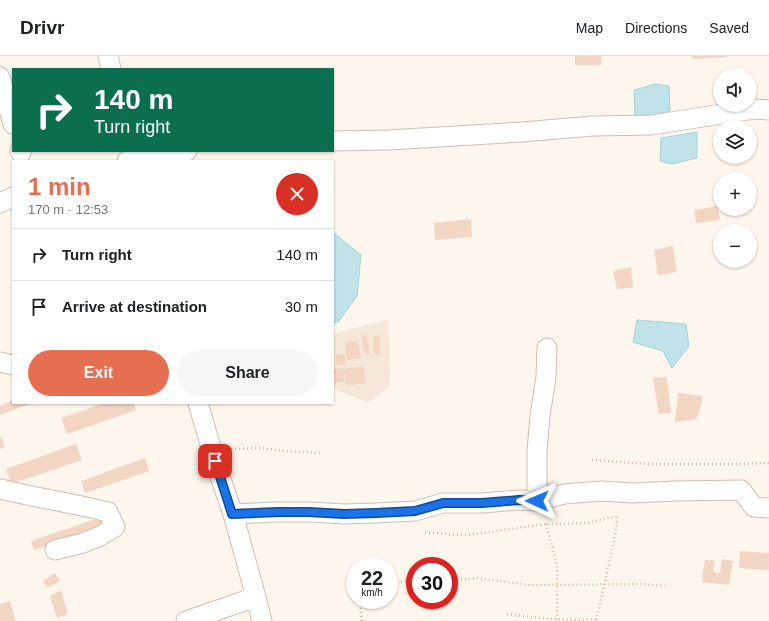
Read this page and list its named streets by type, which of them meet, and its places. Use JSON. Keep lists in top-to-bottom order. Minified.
{"page":{"header":"Drivr","nav":["Map","Directions","Saved"],"map_buttons":["+","−"],"turn":["140 m","Turn right"],"heading":["1 min","170 m · 12:53"],"list":[{"name":"Turn right","value":"140 m"},{"name":"Arrive at destination","value":"30 m"}],"buttons":["Exit","Share"],"speed":"22 km/h","limit":"30"}}
